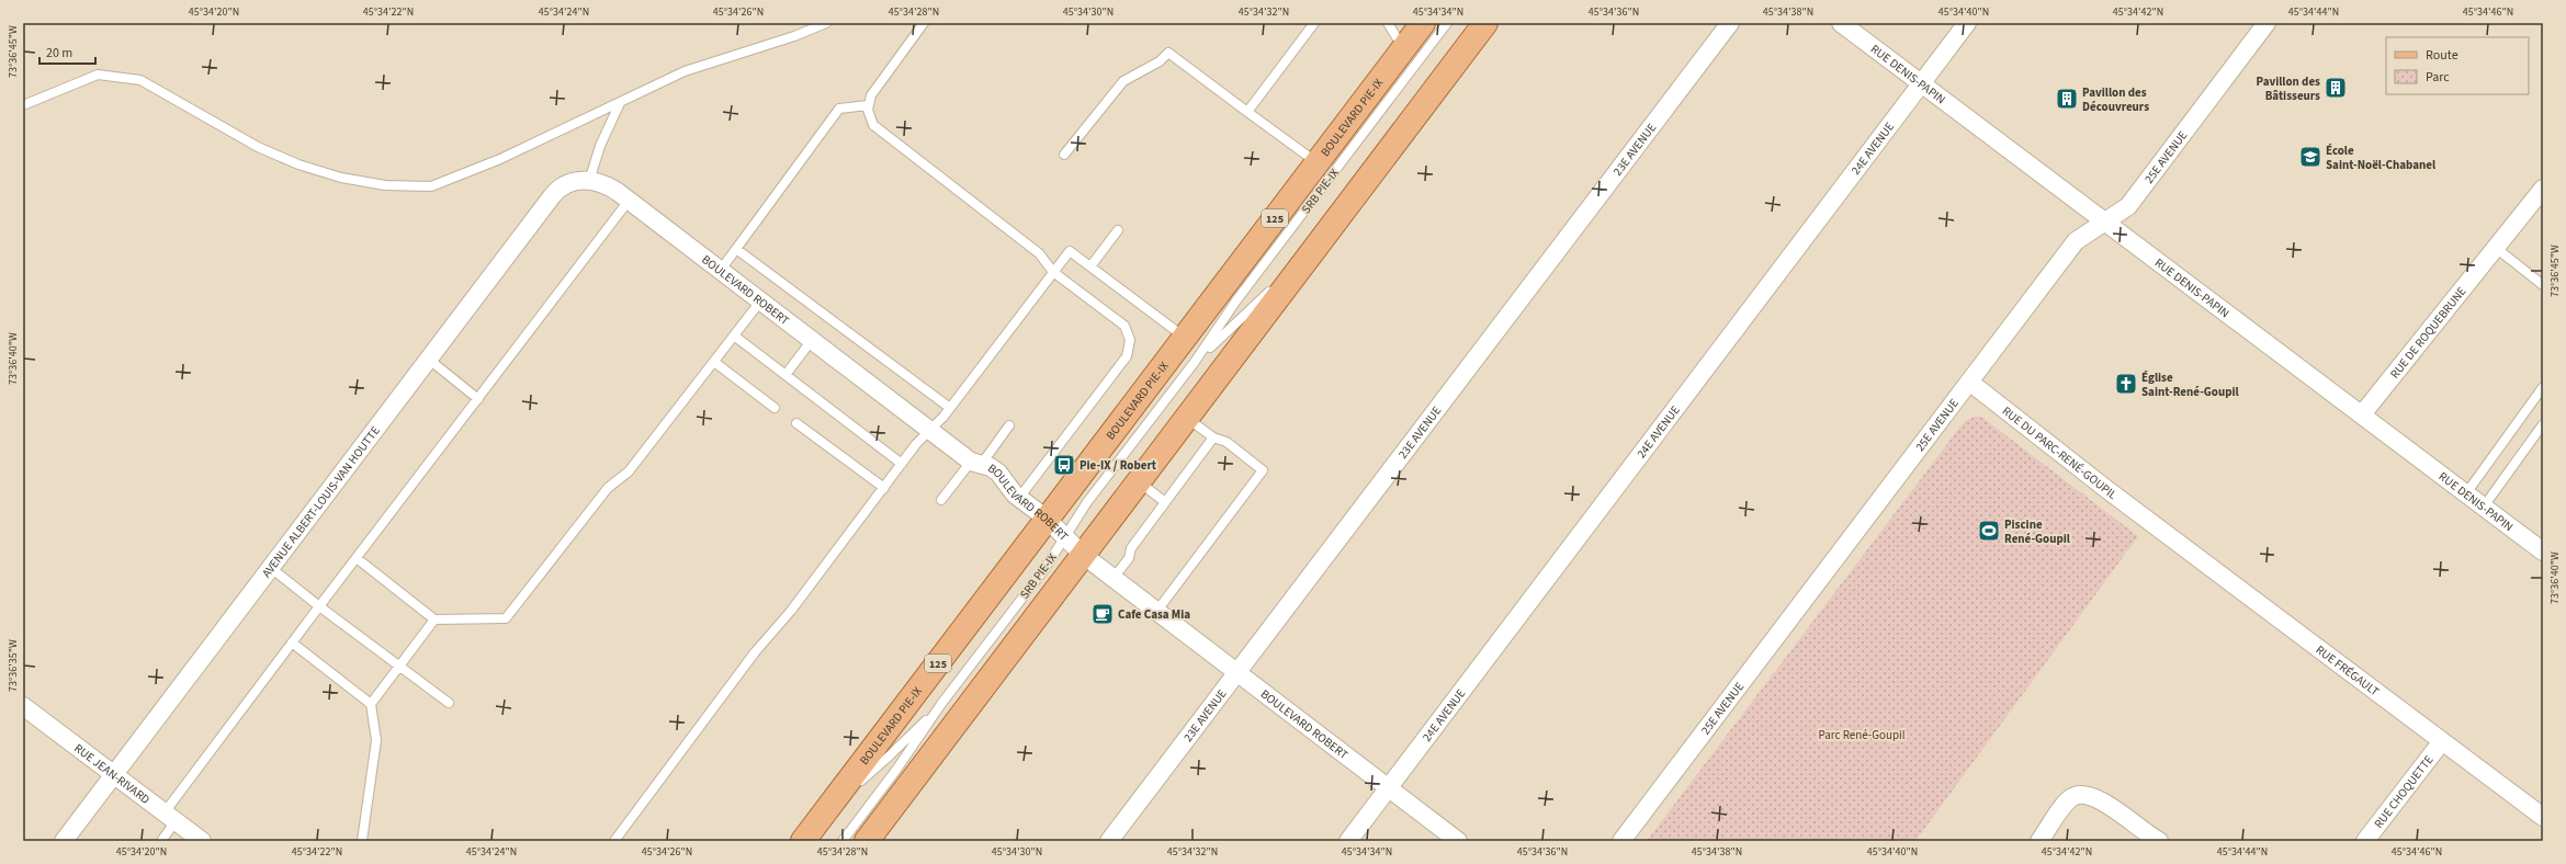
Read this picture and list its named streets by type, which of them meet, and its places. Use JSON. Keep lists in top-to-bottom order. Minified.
{"streets":{"main road":["BOULEVARD PIE-IX","125"],"street":["RUE DENIS-PAPIN","23E AVENUE","24E AVENUE","25E AVENUE","BOULEVARD ROBERT","RUE DE ROQUEBRUNE","RUE DU PARC-RENÉ-GOUPIL","AVENUE ALBERT-LOUIS-VAN HOUTTE","RUE FRÉGAULT","RUE JEAN-RIVARD","RUE CHOQUETTE"],"lane":["SRB PIE-IX"]},"crossings":[["RUE DENIS-PAPIN","24E AVENUE"],["RUE DENIS-PAPIN","25E AVENUE"],["RUE DENIS-PAPIN","RUE DE ROQUEBRUNE"],["BOULEVARD PIE-IX","SRB PIE-IX"],["BOULEVARD PIE-IX","BOULEVARD ROBERT"],["23E AVENUE","BOULEVARD ROBERT"],["24E AVENUE","BOULEVARD ROBERT"],["25E AVENUE","RUE DU PARC-RENÉ-GOUPIL"],["SRB PIE-IX","BOULEVARD ROBERT"],["BOULEVARD ROBERT","AVENUE ALBERT-LOUIS-VAN HOUTTE"],["RUE DU PARC-RENÉ-GOUPIL","RUE FRÉGAULT"],["AVENUE ALBERT-LOUIS-VAN HOUTTE","RUE JEAN-RIVARD"],["RUE FRÉGAULT","RUE CHOQUETTE"]],"parks":["Parc René-Goupil"],"places":{"building":["Pavillon des Bâtisseurs","Pavillon des Découvreurs"],"school or university":["École Saint-Noël-Chabanel"],"church":["Église Saint-René-Goupil"],"bus stop":["Pie-IX / Robert"],"sports":["Piscine René-Goupil"],"cafe":["Cafe Casa Mia"]},"legend":["Route","Parc"],"scale_bar":"20 m","coordinates":["45°34'20\"N","45°34'22\"N","45°34'24\"N","45°34'26\"N","45°34'28\"N","45°34'30\"N","45°34'32\"N","45°34'34\"N","45°34'36\"N","45°34'38\"N","45°34'40\"N","45°34'42\"N","45°34'44\"N","45°34'46\"N","73°36'45\"W","73°36'40\"W","73°36'35\"W"]}
